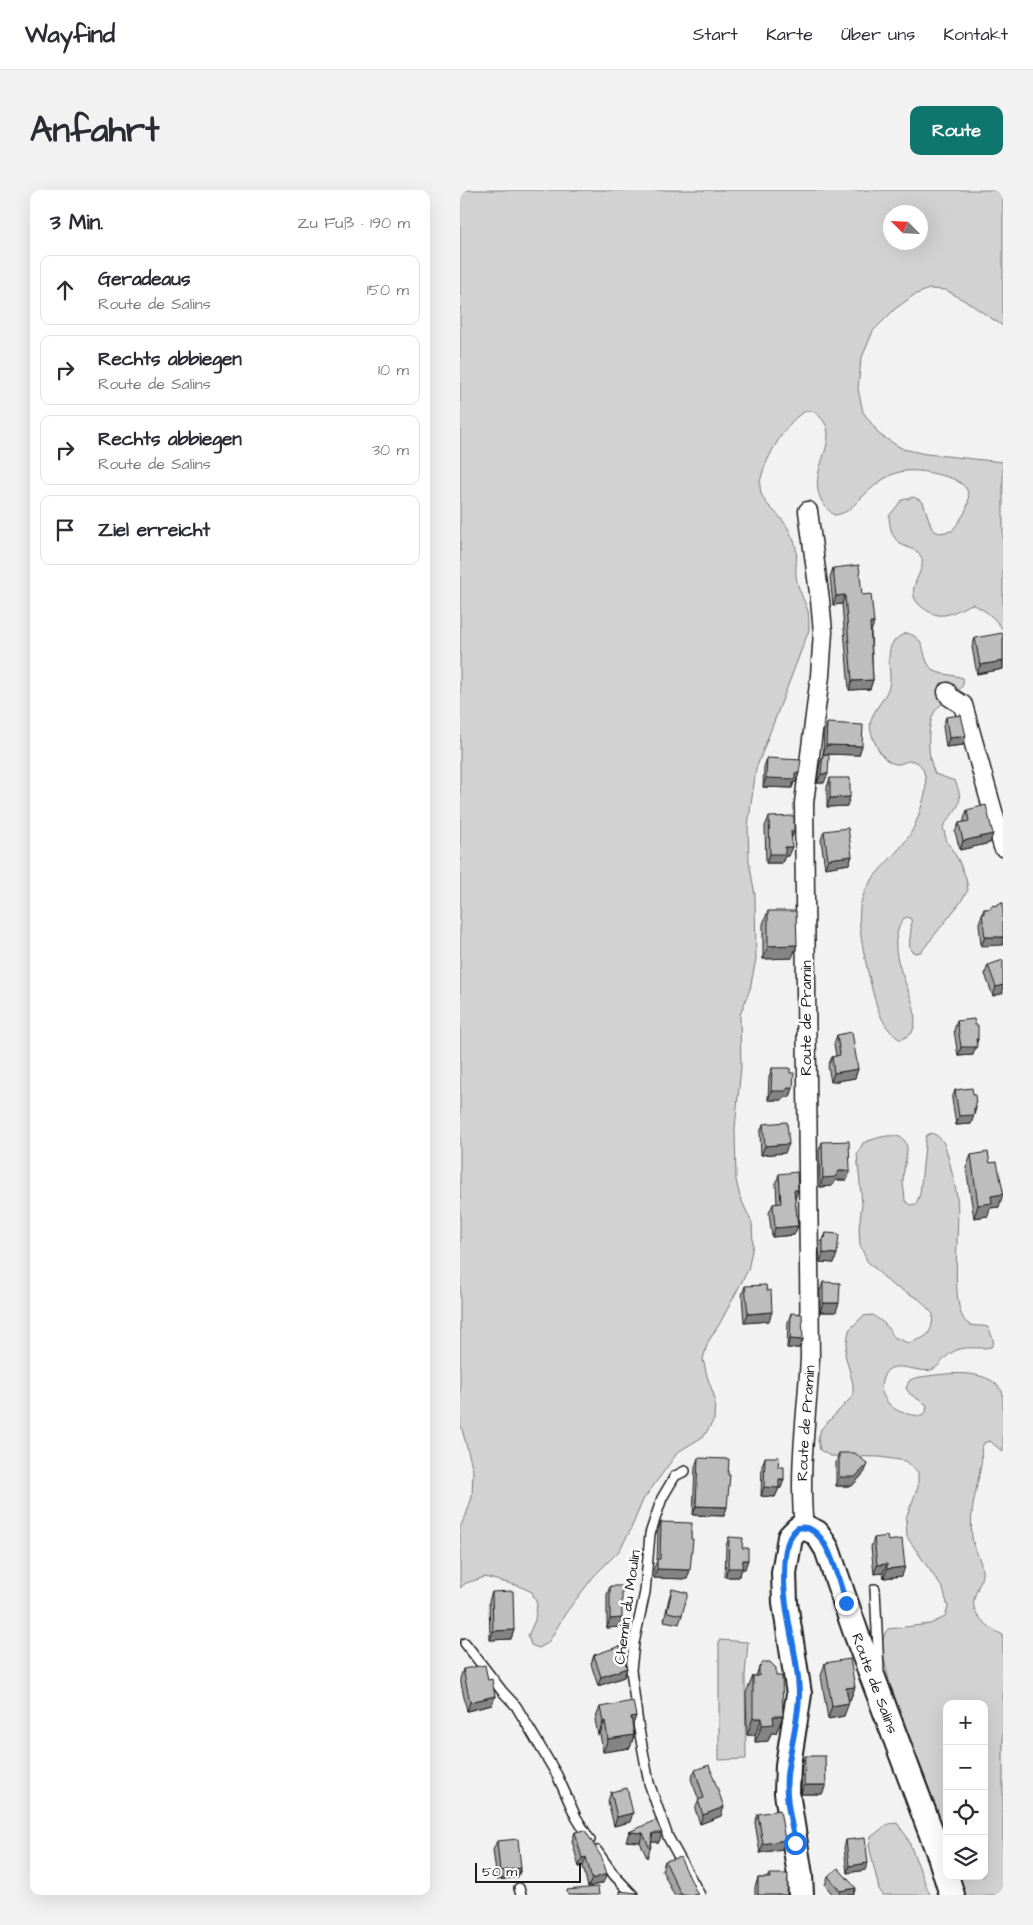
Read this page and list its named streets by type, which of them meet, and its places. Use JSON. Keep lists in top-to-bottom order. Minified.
{"streets":{"street":["Route de Pramin","Route de Salins"],"lane":["Chemin du Moulin"]},"crossings":[["Route de Pramin","Route de Salins"]],"scale_bar":"50 m","north":"top left","page":{"header":"Wayfind","nav":["Start","Karte","Über uns","Kontakt"],"title":"Anfahrt","buttons":"Route","heading":["3 Min.","Zu Fuß · 190 m"],"list":[["Geradeaus","Route de Salins","150 m"],["Rechts abbiegen","Route de Salins","10 m"],["Rechts abbiegen","Route de Salins","30 m"],"Ziel erreicht"],"map_buttons":["+","−"],"scale":"50 m"}}
